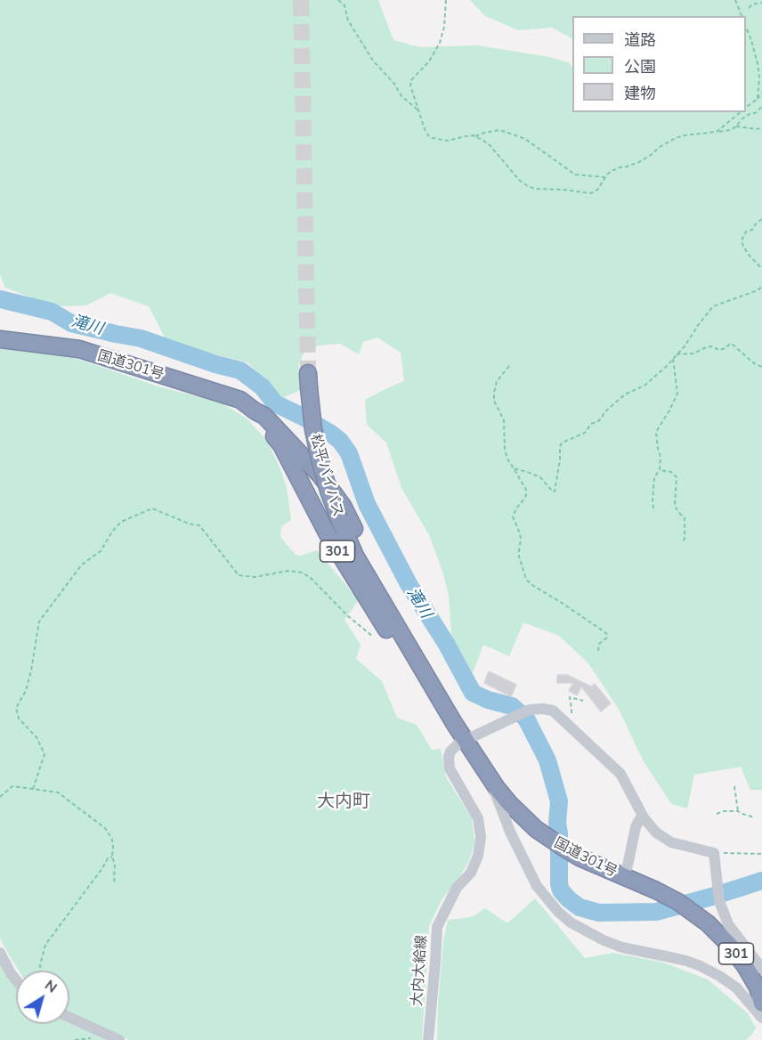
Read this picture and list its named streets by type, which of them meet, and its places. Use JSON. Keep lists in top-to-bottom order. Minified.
{"streets":{"highway":["国道301号","松平バイパス","301"],"street":["大内大給線"]},"crossings":[["国道301号","松平バイパス"],["国道301号","301"],["国道301号","大内大給線"],["松平バイパス","301"]],"districts":["大内町"],"water":["滝川"],"legend":["道路","公園","建物"],"north":"top right"}
